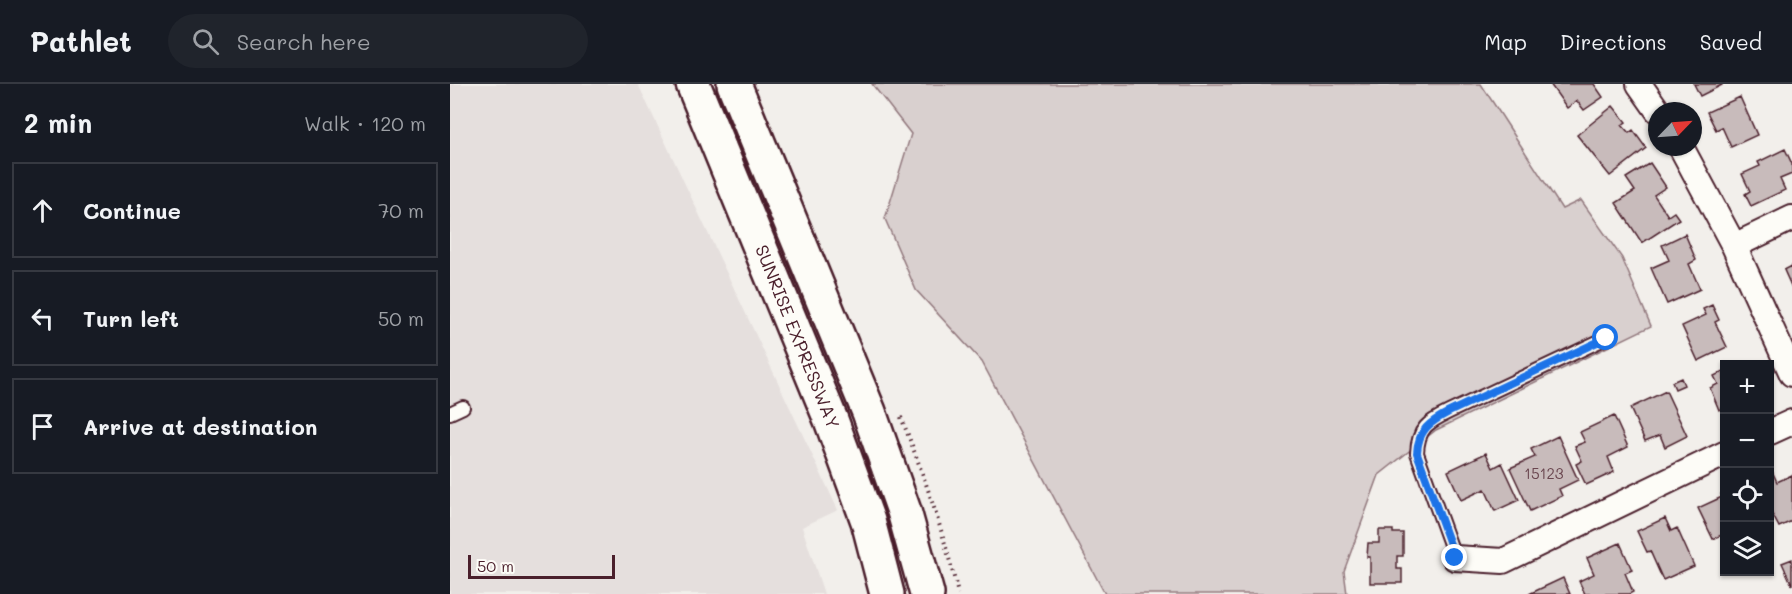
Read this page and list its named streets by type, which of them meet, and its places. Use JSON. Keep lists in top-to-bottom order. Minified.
{"streets":{"highway":["SUNRISE EXPRESSWAY"]},"house_numbers":["15123"],"scale_bar":"50 m","north":"top right","page":{"header":"Pathlet","search":"Search here","nav":["Map","Directions","Saved"],"heading":["2 min","Walk · 120 m"],"list":[["Continue","70 m"],["Turn left","50 m"],"Arrive at destination"],"map_buttons":["+","−"],"scale":"50 m"}}
